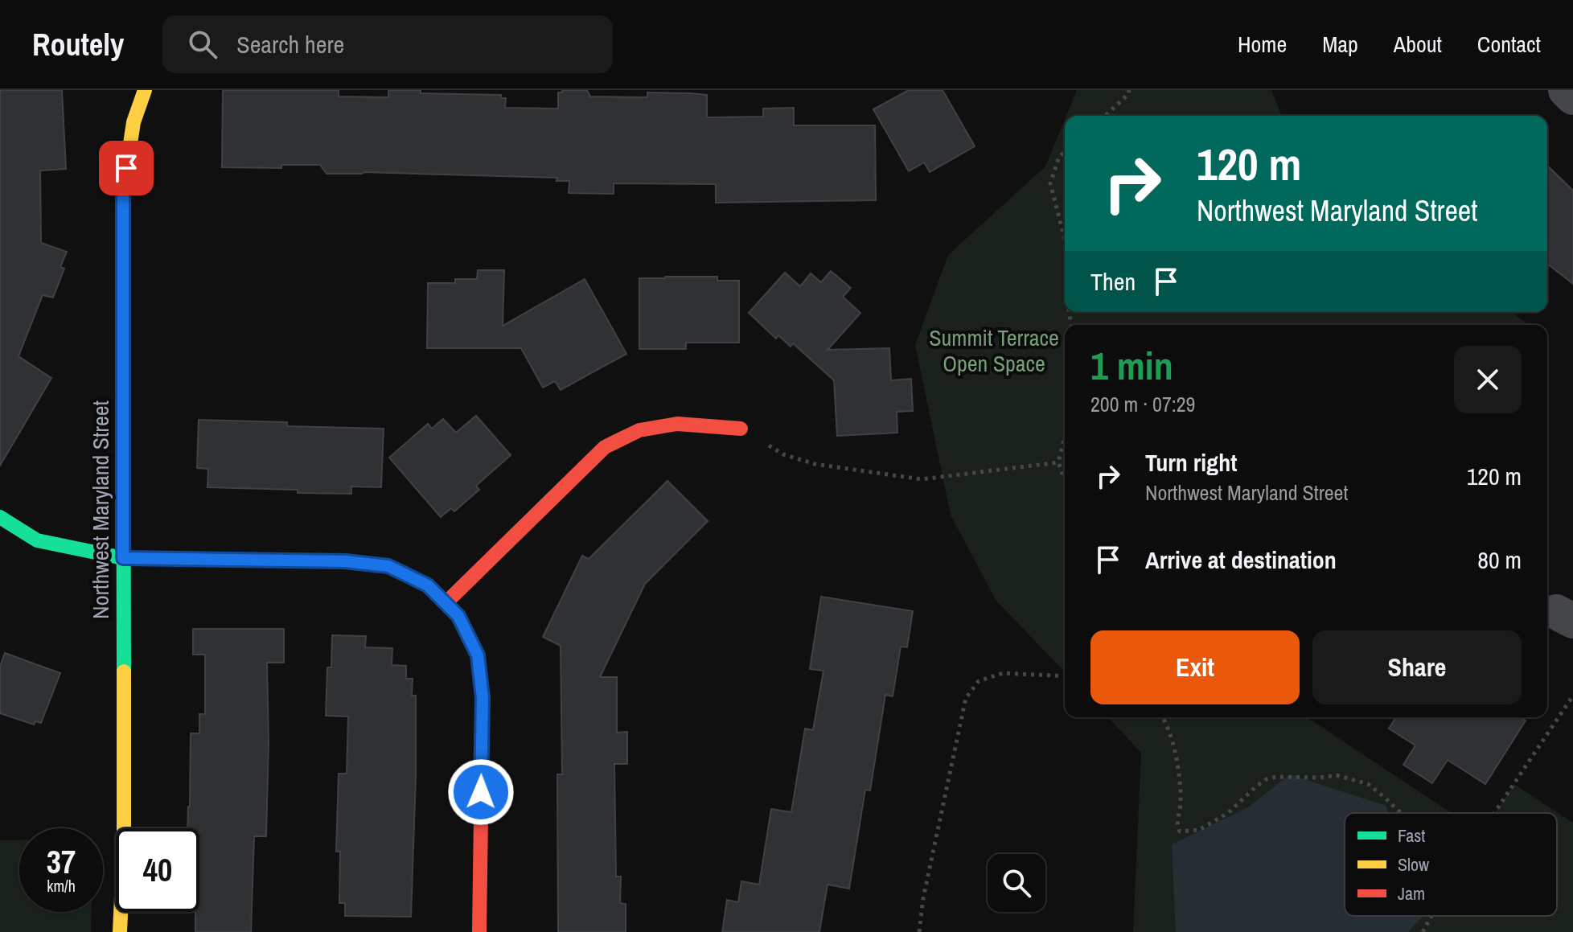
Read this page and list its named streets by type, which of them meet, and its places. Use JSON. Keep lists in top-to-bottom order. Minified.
{"streets":{"street":["Northwest Maryland Street"]},"parks":["Summit Terrace Open Space"],"legend":["Fast","Slow","Jam"],"page":{"header":"Routely","search":"Search here","nav":["Home","Map","About","Contact"],"turn":["120 m","Northwest Maryland Street"],"then":"Then","heading":["1 min","200 m · 07:29"],"list":[{"name":"Turn right","note":"Northwest Maryland Street","value":"120 m"},{"name":"Arrive at destination","value":"80 m"}],"buttons":["Exit","Share"],"speed":"37 km/h","limit":"40"}}
